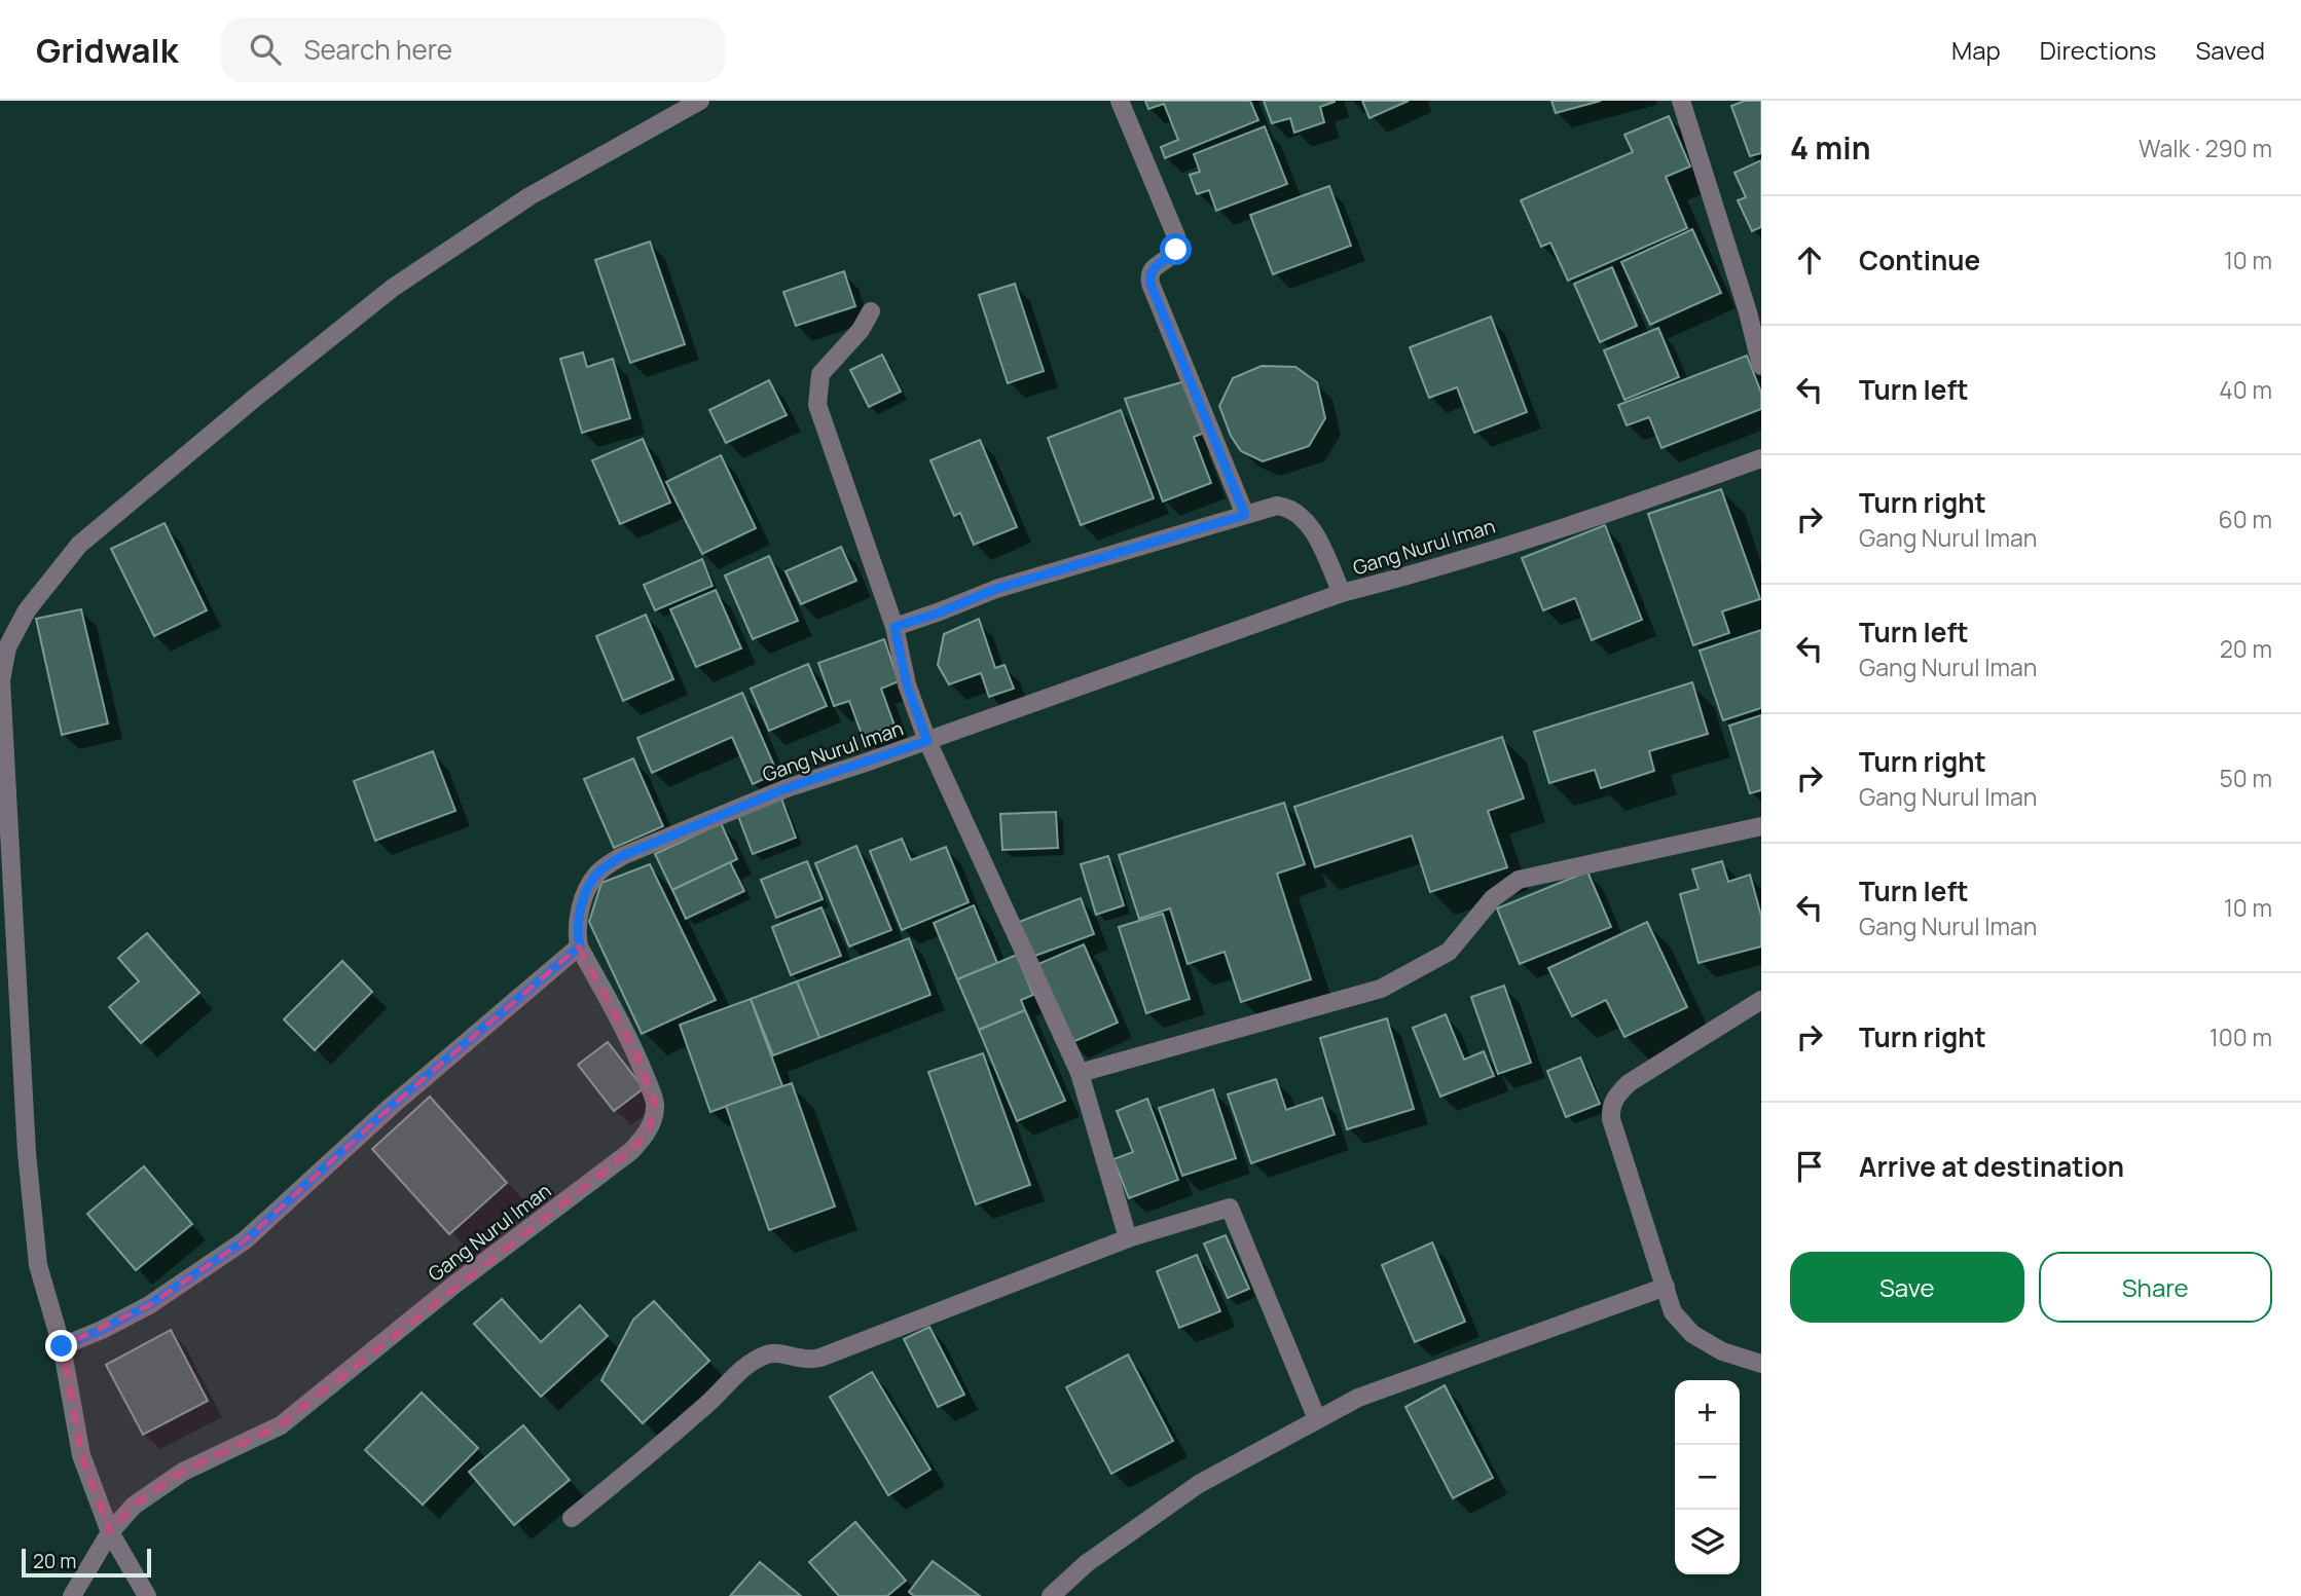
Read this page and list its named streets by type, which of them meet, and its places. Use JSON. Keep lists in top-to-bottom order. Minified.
{"streets":{"street":["Gang Nurul Iman"]},"scale_bar":"20 m","page":{"header":"Gridwalk","search":"Search here","nav":["Map","Directions","Saved"],"heading":["4 min","Walk · 290 m"],"list":[["Continue","10 m"],["Turn left","40 m"],["Turn right","Gang Nurul Iman","60 m"],["Turn left","Gang Nurul Iman","20 m"],["Turn right","Gang Nurul Iman","50 m"],["Turn left","Gang Nurul Iman","10 m"],["Turn right","100 m"],"Arrive at destination"],"buttons":["Save","Share"],"map_buttons":["+","−"],"scale":"20 m"}}
